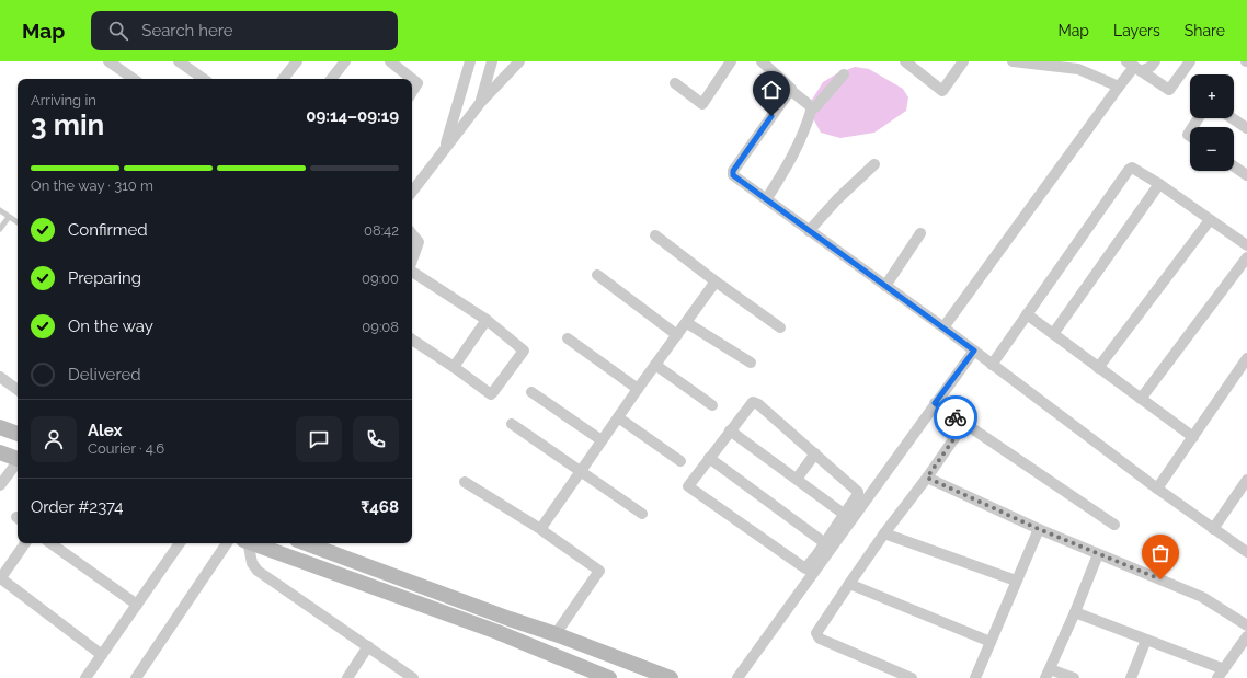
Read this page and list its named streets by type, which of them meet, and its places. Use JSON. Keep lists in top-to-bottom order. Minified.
{"page":{"header":"Map","search":"Search here","nav":["Map","Layers","Share"],"map_buttons":["+","−"],"heading":["3 min","Arriving in","09:14–09:19"],"panel":["Alex","Courier · 4.6","Order #2374","₹468"],"bar":"On the way · 310 m","list":[["Confirmed","08:42"],["Preparing","09:00"],["On the way","09:08"],"Delivered"]}}
